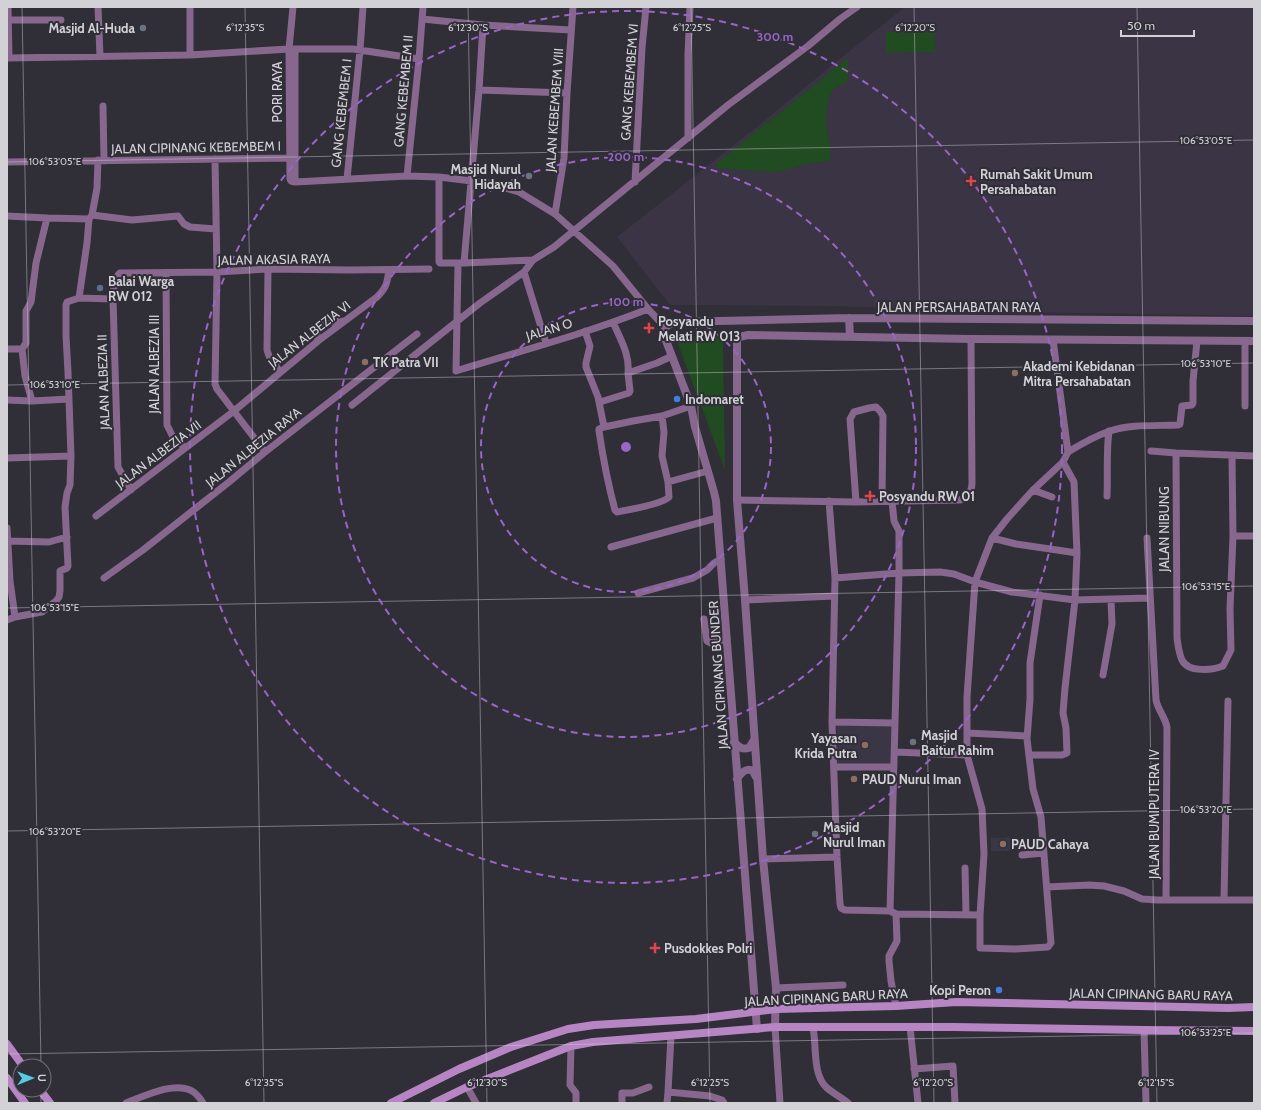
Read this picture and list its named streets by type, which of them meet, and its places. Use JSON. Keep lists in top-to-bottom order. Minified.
{"streets":{"main road":["JALAN CIPINANG BARU RAYA"],"street":["GANG KEBEMBEM VI","GANG KEBEMBEM II","PORI RAYA","JALAN KEBEMBEM VIII","GANG KEBEMBEM I","JALAN CIPINANG KEBEMBEM I","JALAN AKASIA RAYA","JALAN PERSAHABATAN RAYA","JALAN O","JALAN ALBEZIA VI","JALAN ALBEZIA III","JALAN ALBEZIA II","JALAN ALBEZIA RAYA","JALAN ALBEZIA VII","JALAN NIBUNG","JALAN CIPINANG BUNDER","JALAN BUMIPUTERA IV"]},"crossings":[["GANG KEBEMBEM II","GANG KEBEMBEM I"],["PORI RAYA","JALAN CIPINANG KEBEMBEM I"],["JALAN AKASIA RAYA","JALAN ALBEZIA VI"],["JALAN AKASIA RAYA","JALAN ALBEZIA III"],["JALAN AKASIA RAYA","JALAN ALBEZIA II"],["JALAN PERSAHABATAN RAYA","JALAN CIPINANG BUNDER"],["JALAN ALBEZIA VI","JALAN ALBEZIA VII"],["JALAN ALBEZIA III","JALAN ALBEZIA VII"],["JALAN ALBEZIA II","JALAN ALBEZIA VII"],["JALAN CIPINANG BUNDER","JALAN CIPINANG BARU RAYA"]],"places":{"other":["Masjid Al-Huda","Masjid Nurul Hidayah","Balai Warga RW 012","TK Patra VII","Akademi Kebidanan Mitra Persahabatan","Indomaret","Masjid Baitur Rahim","Yayasan Krida Putra","PAUD Nurul Iman","Masjid Nurul Iman","PAUD Cahaya","Kopi Peron"],"health":["Rumah Sakit Umum Persahabatan","Posyandu Melati RW 013","Posyandu RW 01","Pusdokkes Polri"]},"scale_bar":"50 m","north":"right","coordinates":["6°12'35\"S","6°12'30\"S","6°12'25\"S","6°12'20\"S","106°53'05\"E","106°53'10\"E","106°53'15\"E","106°53'20\"E","106°53'25\"E","6°12'15\"S"],"rings":["300 m","200 m","100 m"]}
